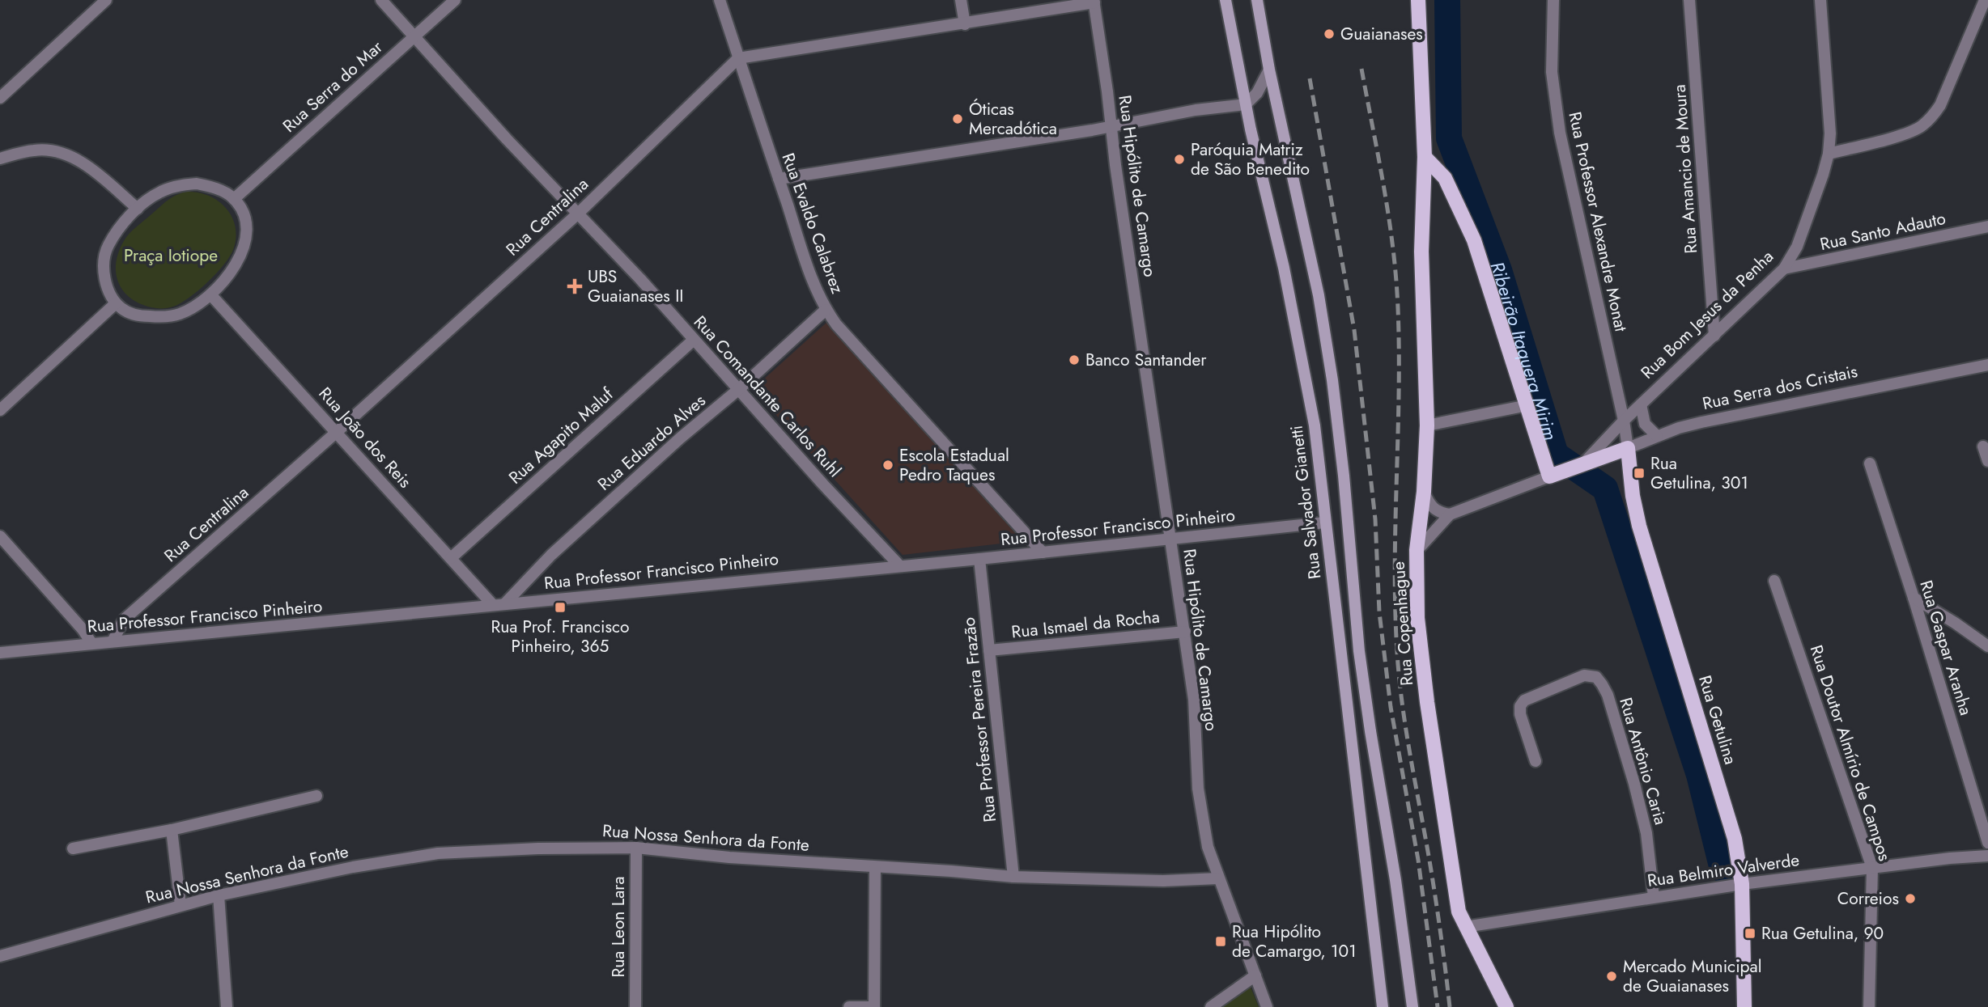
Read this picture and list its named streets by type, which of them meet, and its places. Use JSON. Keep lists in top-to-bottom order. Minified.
{"streets":{"main road":["Rua Bom Jesus da Penha","Rua Serra dos Cristais","Rua Salvador Gianetti","Rua Copenhague","Rua Getulina"],"street":["Rua Serra do Mar","Rua Amancio de Moura","Rua Hipólito de Camargo","Rua Centralina","Rua Professor Alexandre Monat","Rua Evaldo Calabrez","Rua Santo Adauto","Rua Comandante Carlos Ruhl","Rua Agapito Maluf","Rua João dos Reis","Rua Eduardo Alves","Rua Professor Francisco Pinheiro","Rua Ismael da Rocha","Rua Gaspar Aranha","Rua Professor Pereira Frazão","Rua Doutor Almírio de Campos","Rua Antônio Caria","Rua Nossa Senhora da Fonte","Rua Belmiro Valverde","Rua Leon Lara"]},"crossings":[["Rua Serra do Mar","Rua Comandante Carlos Ruhl"],["Rua Serra do Mar","Rua João dos Reis"],["Rua Amancio de Moura","Rua Bom Jesus da Penha"],["Rua Hipólito de Camargo","Rua Professor Francisco Pinheiro"],["Rua Hipólito de Camargo","Rua Ismael da Rocha"],["Rua Hipólito de Camargo","Rua Nossa Senhora da Fonte"],["Rua Centralina","Rua Evaldo Calabrez"],["Rua Centralina","Rua Comandante Carlos Ruhl"],["Rua Centralina","Rua João dos Reis"],["Rua Centralina","Rua Professor Francisco Pinheiro"],["Rua Professor Alexandre Monat","Rua Bom Jesus da Penha"],["Rua Professor Alexandre Monat","Rua Serra dos Cristais"],["Rua Professor Alexandre Monat","Rua Getulina"],["Rua Evaldo Calabrez","Rua Eduardo Alves"],["Rua Evaldo Calabrez","Rua Professor Francisco Pinheiro"],["Rua Santo Adauto","Rua Bom Jesus da Penha"],["Rua Bom Jesus da Penha","Rua Serra dos Cristais"],["Rua Bom Jesus da Penha","Rua Copenhague"],["Rua Serra dos Cristais","Rua Getulina"],["Rua Comandante Carlos Ruhl","Rua Agapito Maluf"],["Rua Comandante Carlos Ruhl","Rua Eduardo Alves"],["Rua Comandante Carlos Ruhl","Rua Professor Francisco Pinheiro"],["Rua Agapito Maluf","Rua João dos Reis"],["Rua João dos Reis","Rua Eduardo Alves"],["Rua João dos Reis","Rua Professor Francisco Pinheiro"],["Rua Eduardo Alves","Rua Professor Francisco Pinheiro"],["Rua Salvador Gianetti","Rua Professor Francisco Pinheiro"],["Rua Professor Francisco Pinheiro","Rua Professor Pereira Frazão"],["Rua Copenhague","Rua Belmiro Valverde"],["Rua Ismael da Rocha","Rua Professor Pereira Frazão"],["Rua Professor Pereira Frazão","Rua Nossa Senhora da Fonte"],["Rua Getulina","Rua Belmiro Valverde"],["Rua Doutor Almírio de Campos","Rua Belmiro Valverde"],["Rua Antônio Caria","Rua Belmiro Valverde"],["Rua Nossa Senhora da Fonte","Rua Leon Lara"]],"water":["Ribeirão Itaquera Mirim"],"parks":["Praça Iotiope"],"places":{"other":["Guaianases","Óticas Mercadótica","Paróquia Matriz de São Benedito","Banco Santander","Escola Estadual Pedro Taques","Correios","Mercado Municipal de Guaianases"],"health":["UBS Guaianases II"],"transit":["Rua Getulina, 301","Rua Prof. Francisco Pinheiro, 365","Rua Getulina, 90","Rua Hipólito de Camargo, 101"]}}
